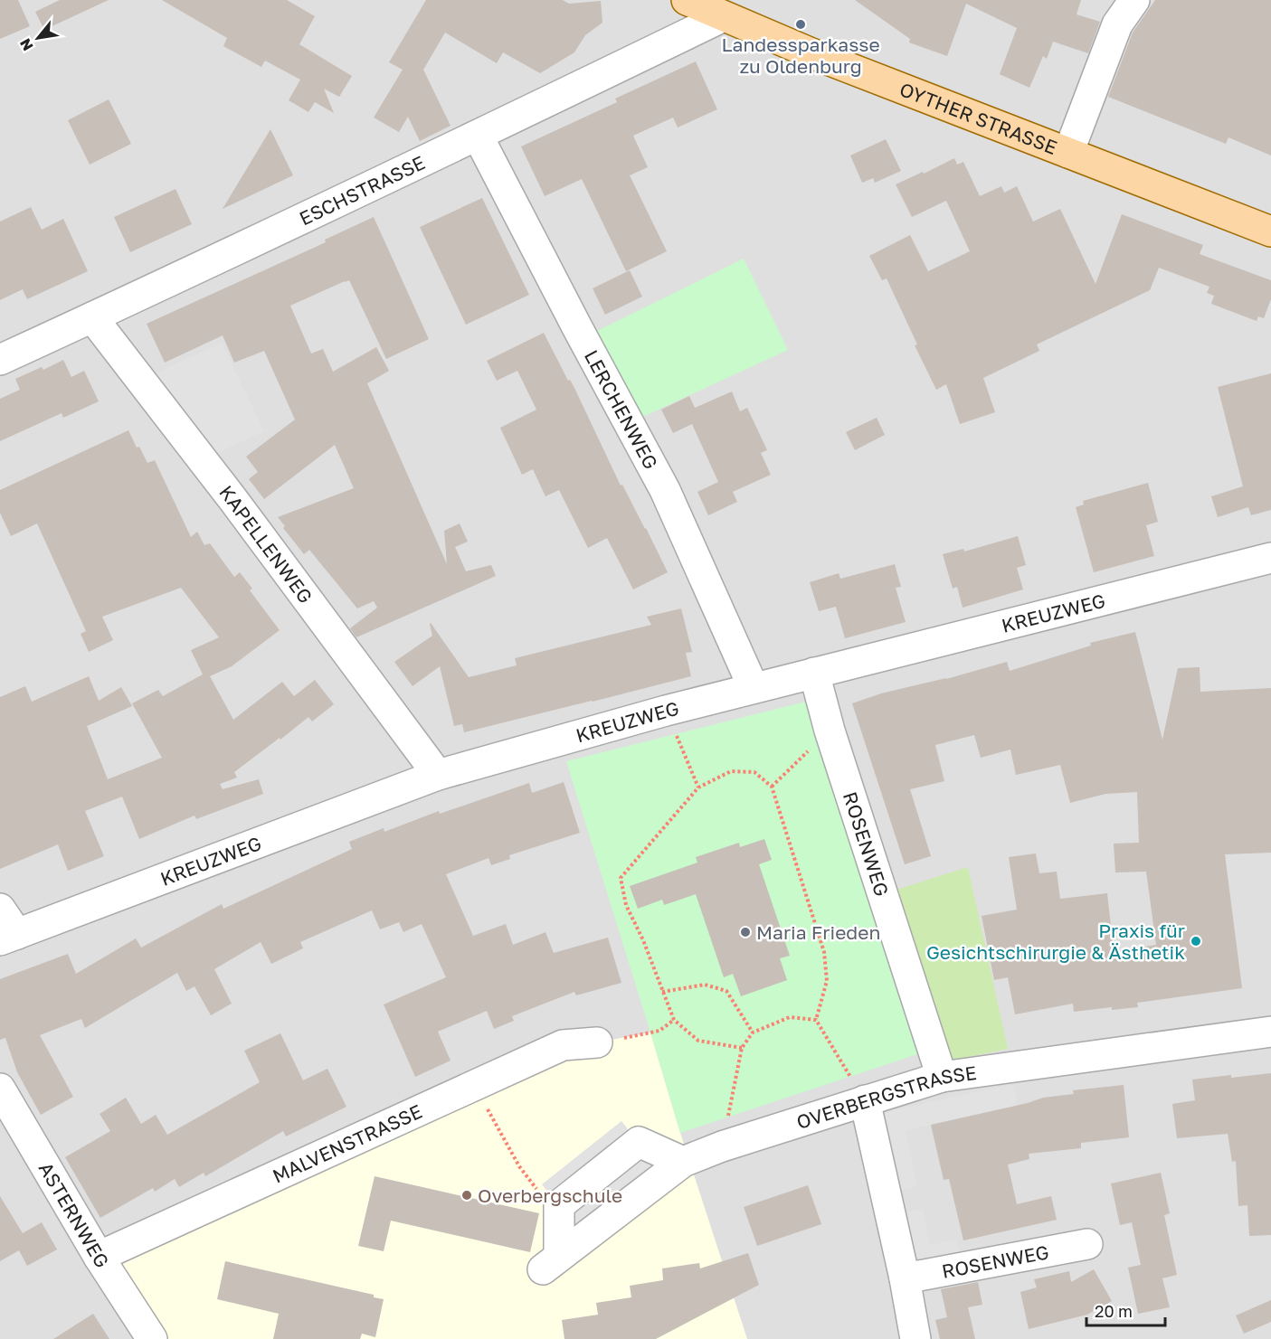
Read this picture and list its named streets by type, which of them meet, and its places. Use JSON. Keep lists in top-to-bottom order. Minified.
{"streets":{"main road":["OYTHER STRASSE"],"street":["ESCHSTRASSE","LERCHENWEG","KAPELLENWEG","KREUZWEG","ROSENWEG","OVERBERGSTRASSE","MALVENSTRASSE","ASTERNWEG"]},"crossings":[["OYTHER STRASSE","ESCHSTRASSE"],["ESCHSTRASSE","LERCHENWEG"],["ESCHSTRASSE","KAPELLENWEG"],["LERCHENWEG","KREUZWEG"],["KAPELLENWEG","KREUZWEG"],["KREUZWEG","ROSENWEG"],["ROSENWEG","OVERBERGSTRASSE"],["MALVENSTRASSE","ASTERNWEG"]],"places":["Landessparkasse zu Oldenburg","Maria Frieden","Praxis für Gesichtschirurgie & Ästhetik","Overbergschule"],"scale_bar":"20 m","north":"bottom left"}
